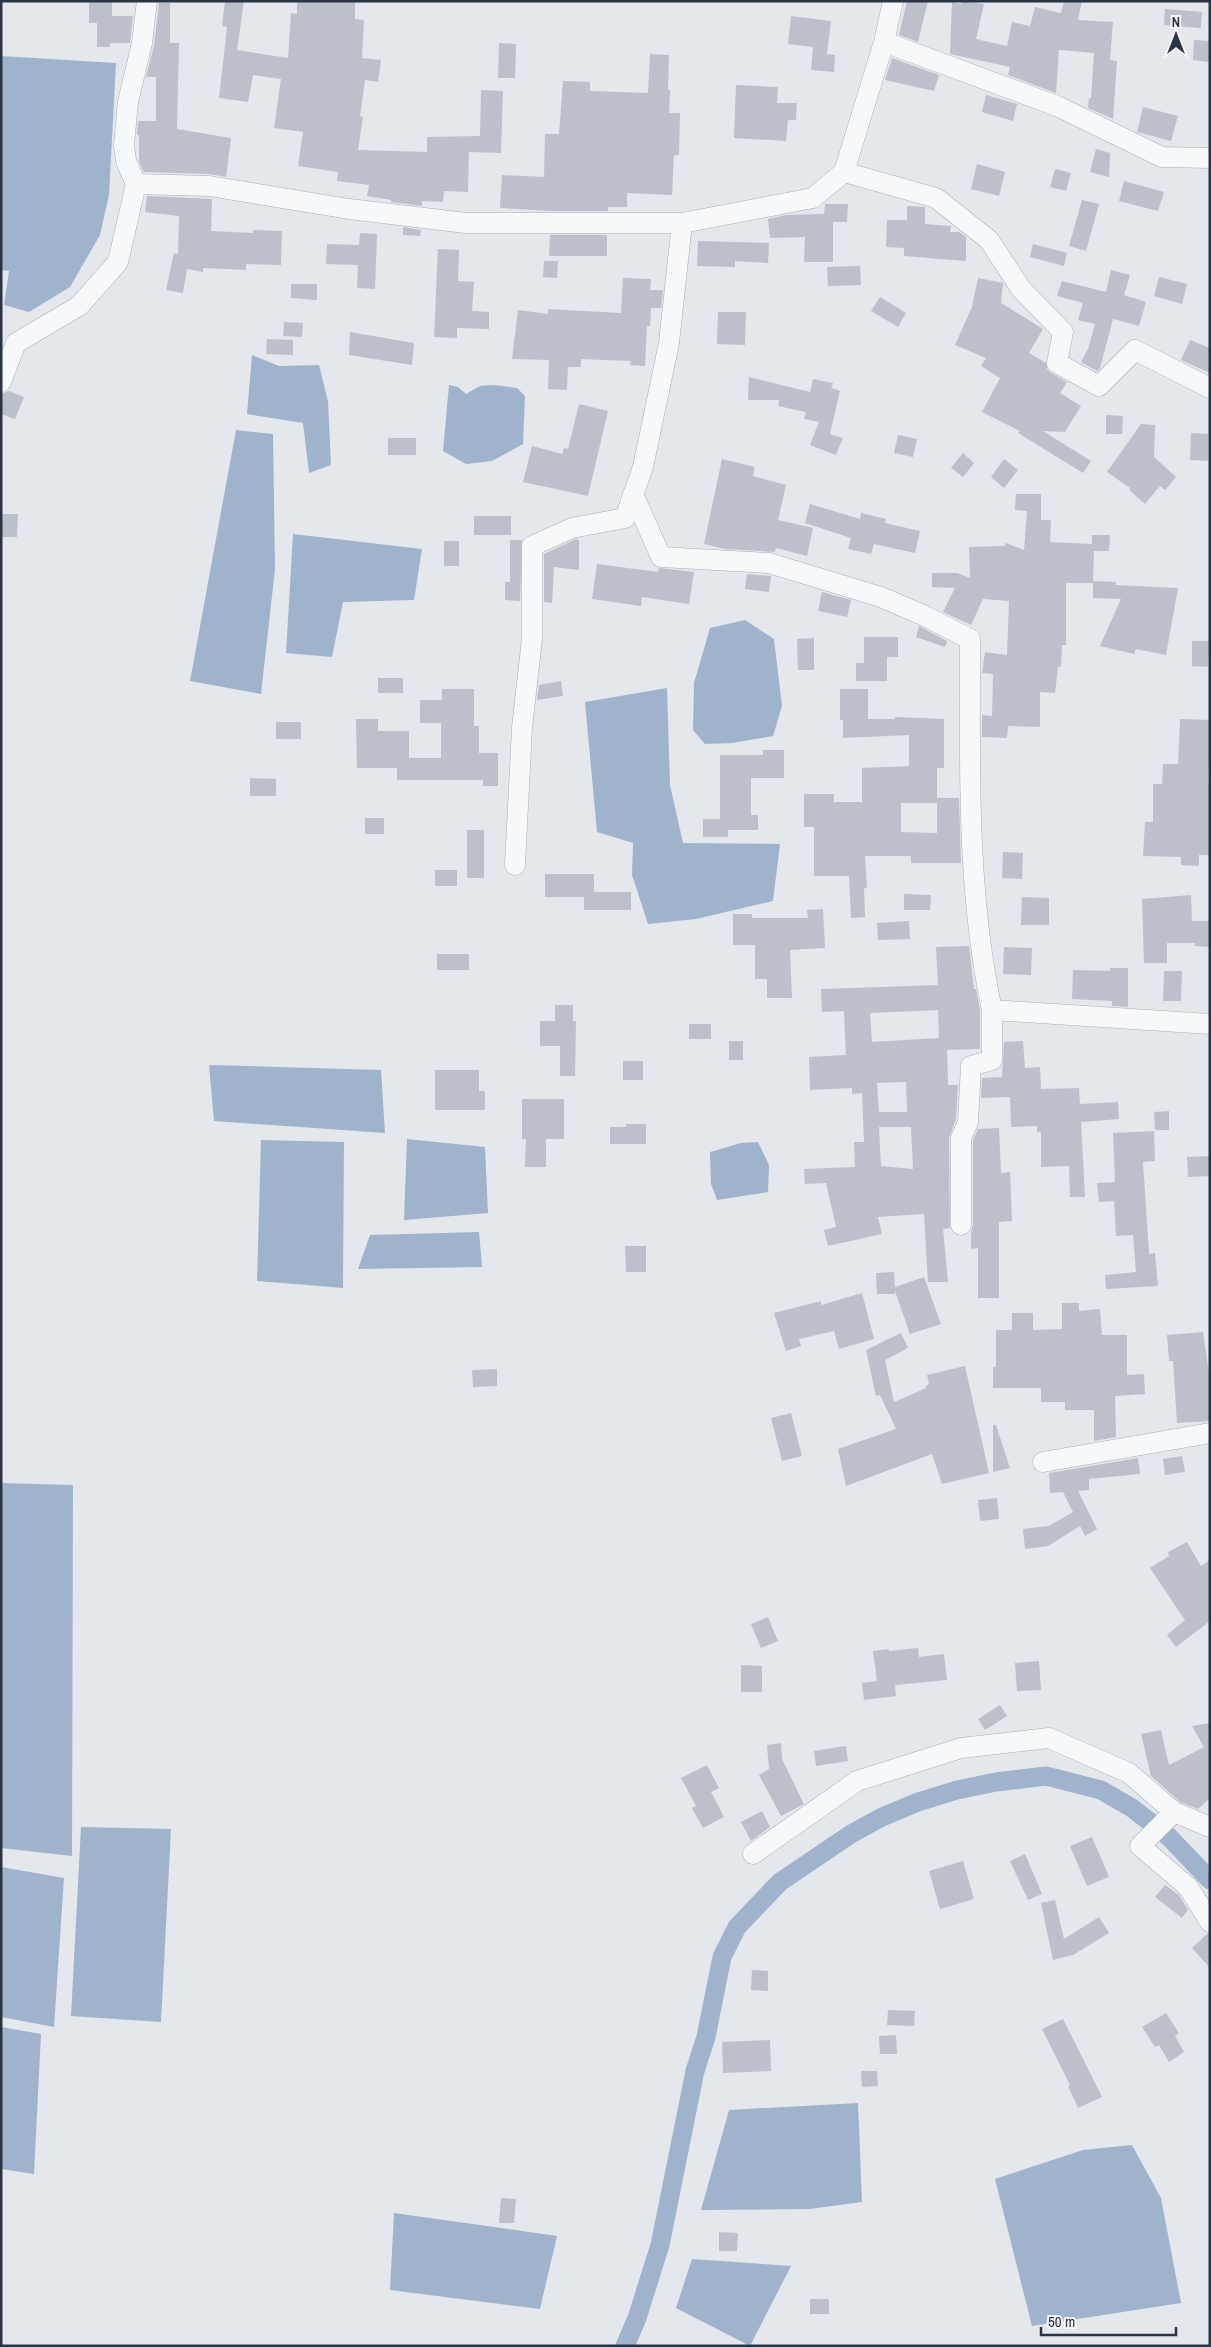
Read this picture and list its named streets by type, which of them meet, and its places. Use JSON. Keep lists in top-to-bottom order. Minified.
{"scale_bar":"50 m","north":"top"}
